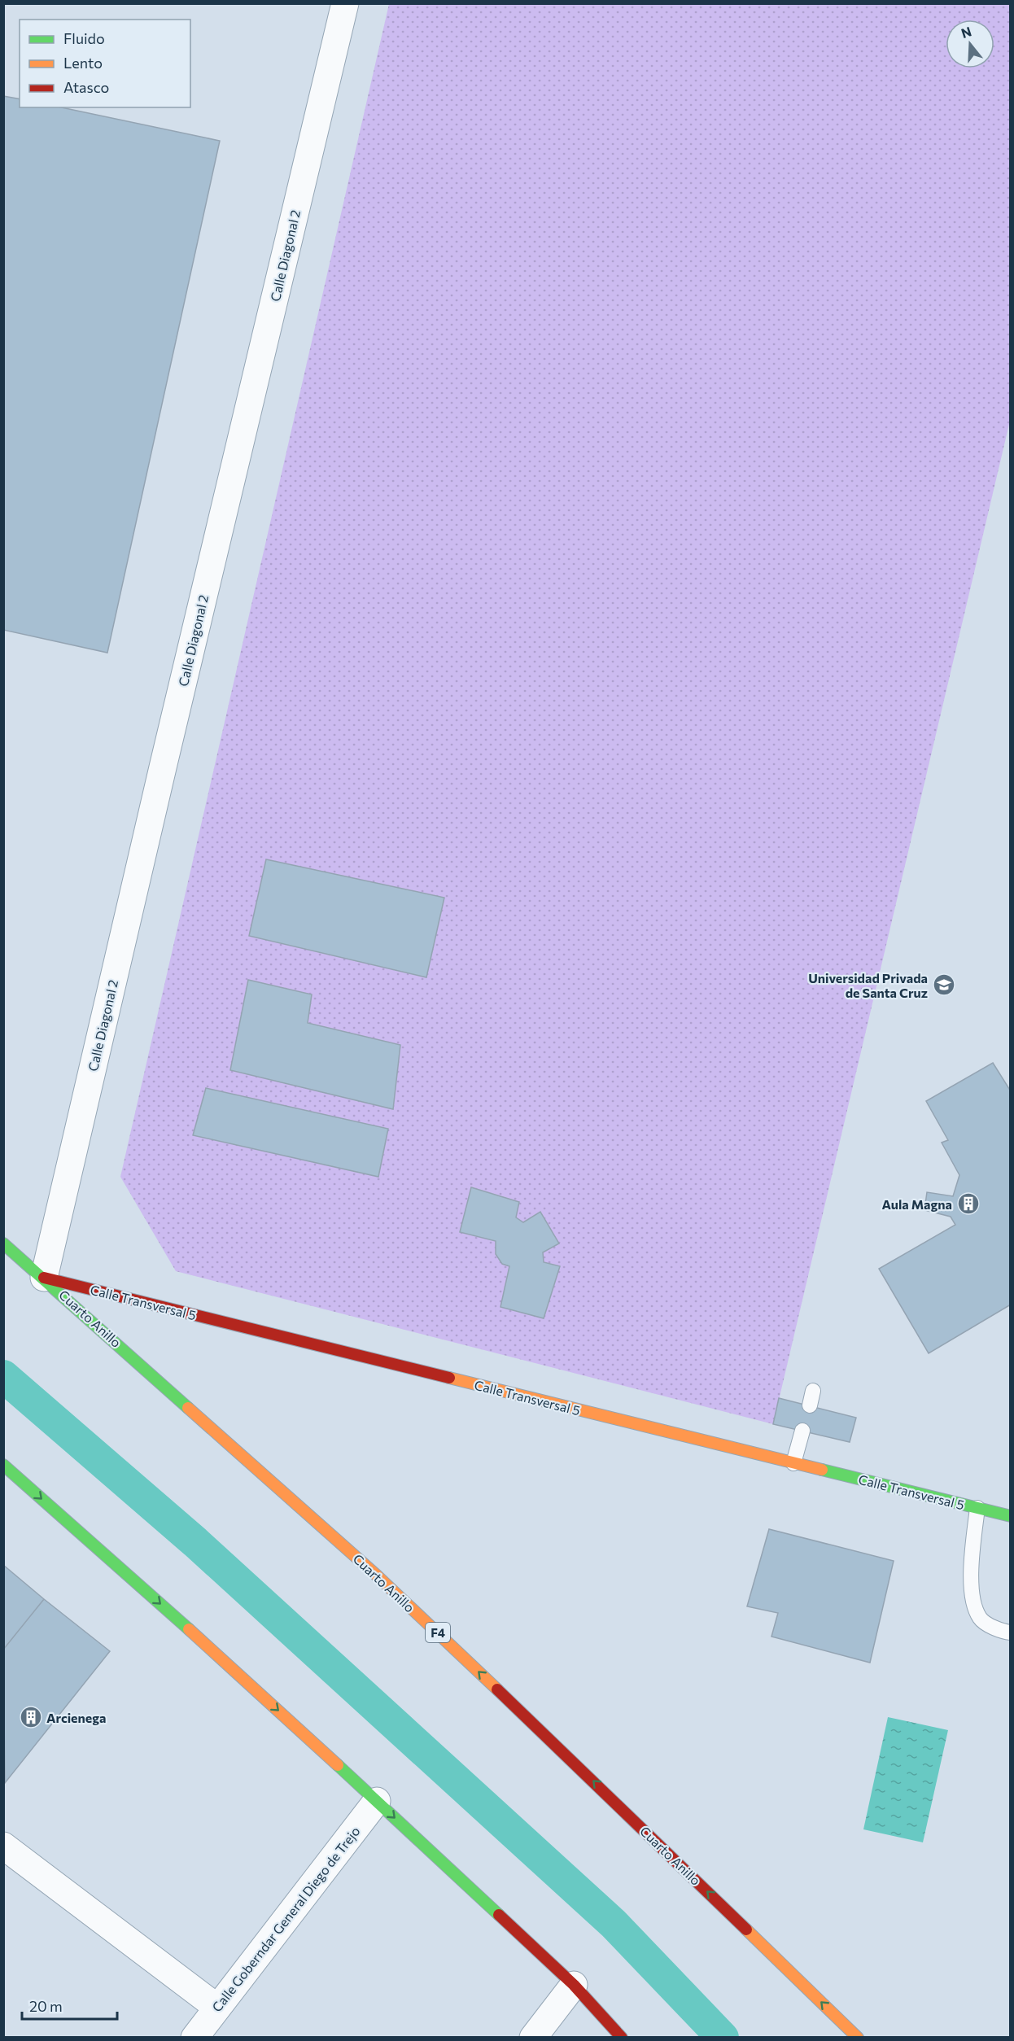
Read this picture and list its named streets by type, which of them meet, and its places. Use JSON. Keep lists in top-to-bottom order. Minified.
{"streets":{"main road":["Calle Transversal 5","Cuarto Anillo","F4"],"street":["Calle Diagonal 2","Calle Goberndar General Diego de Trejo"]},"crossings":[["Calle Diagonal 2","Calle Transversal 5"],["Calle Diagonal 2","Cuarto Anillo"],["Calle Transversal 5","Cuarto Anillo"]],"one_way":["Cuarto Anillo"],"places":{"school or university":["Universidad Privada de Santa Cruz"],"building":["Aula Magna","Arcienega"]},"legend":["Fluido","Lento","Atasco"],"scale_bar":"20 m","north":"top"}
